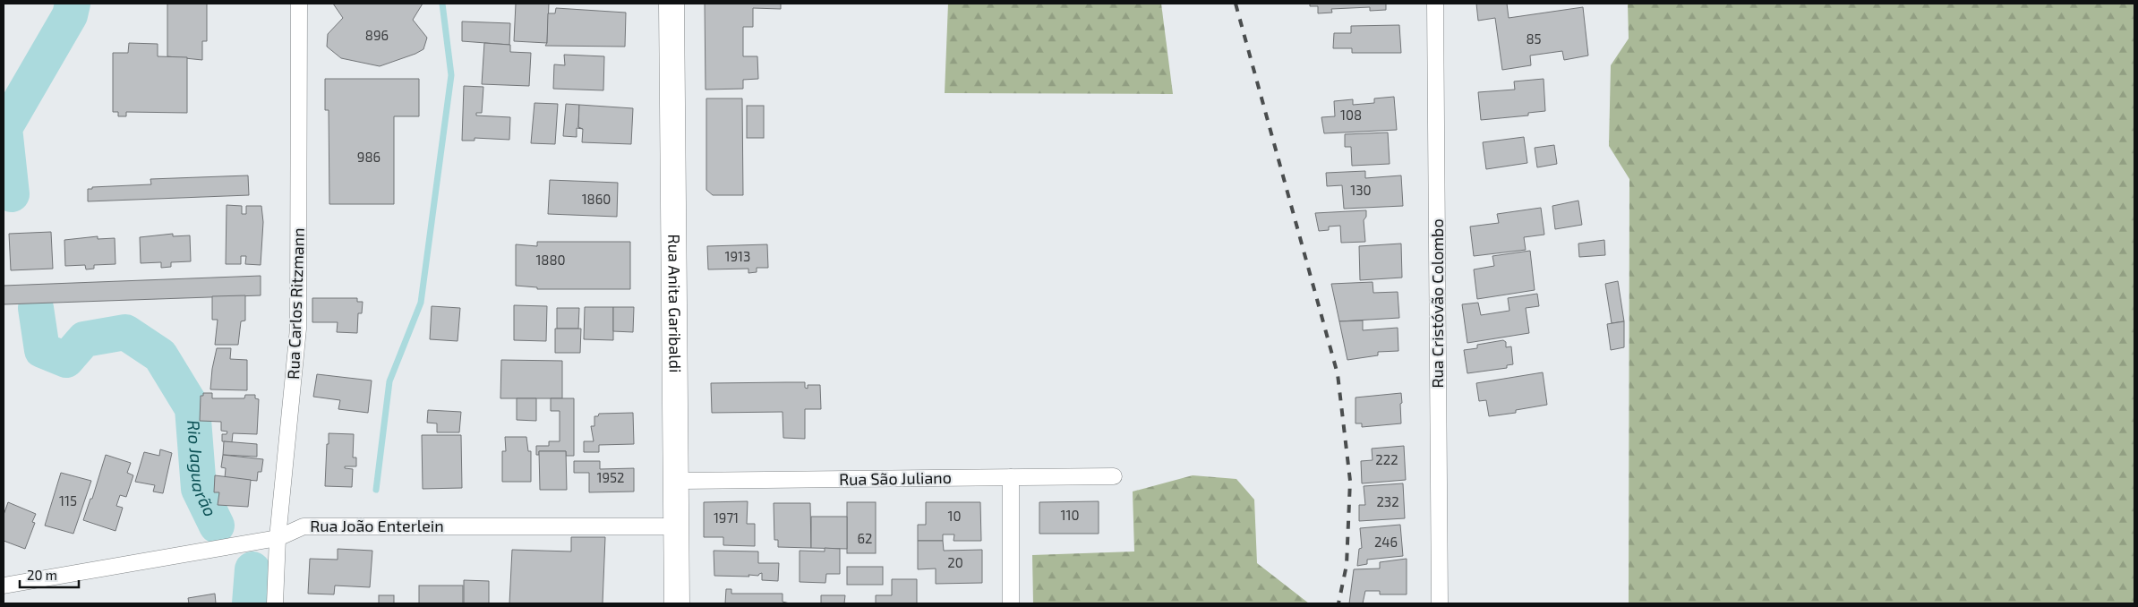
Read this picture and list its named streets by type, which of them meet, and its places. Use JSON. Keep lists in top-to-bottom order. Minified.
{"streets":{"main road":["Rua Anita Garibaldi"],"street":["Rua Carlos Ritzmann","Rua Cristóvão Colombo","Rua São Juliano","Rua João Enterlein"]},"crossings":[["Rua Carlos Ritzmann","Rua João Enterlein"],["Rua Anita Garibaldi","Rua São Juliano"],["Rua Anita Garibaldi","Rua João Enterlein"]],"water":["Rio Jaguarão"],"house_numbers":["896","85","108","986","130","1860","1913","1880","222","1952","115","232","110","10","1971","62","246","20"],"scale_bar":"20 m"}
